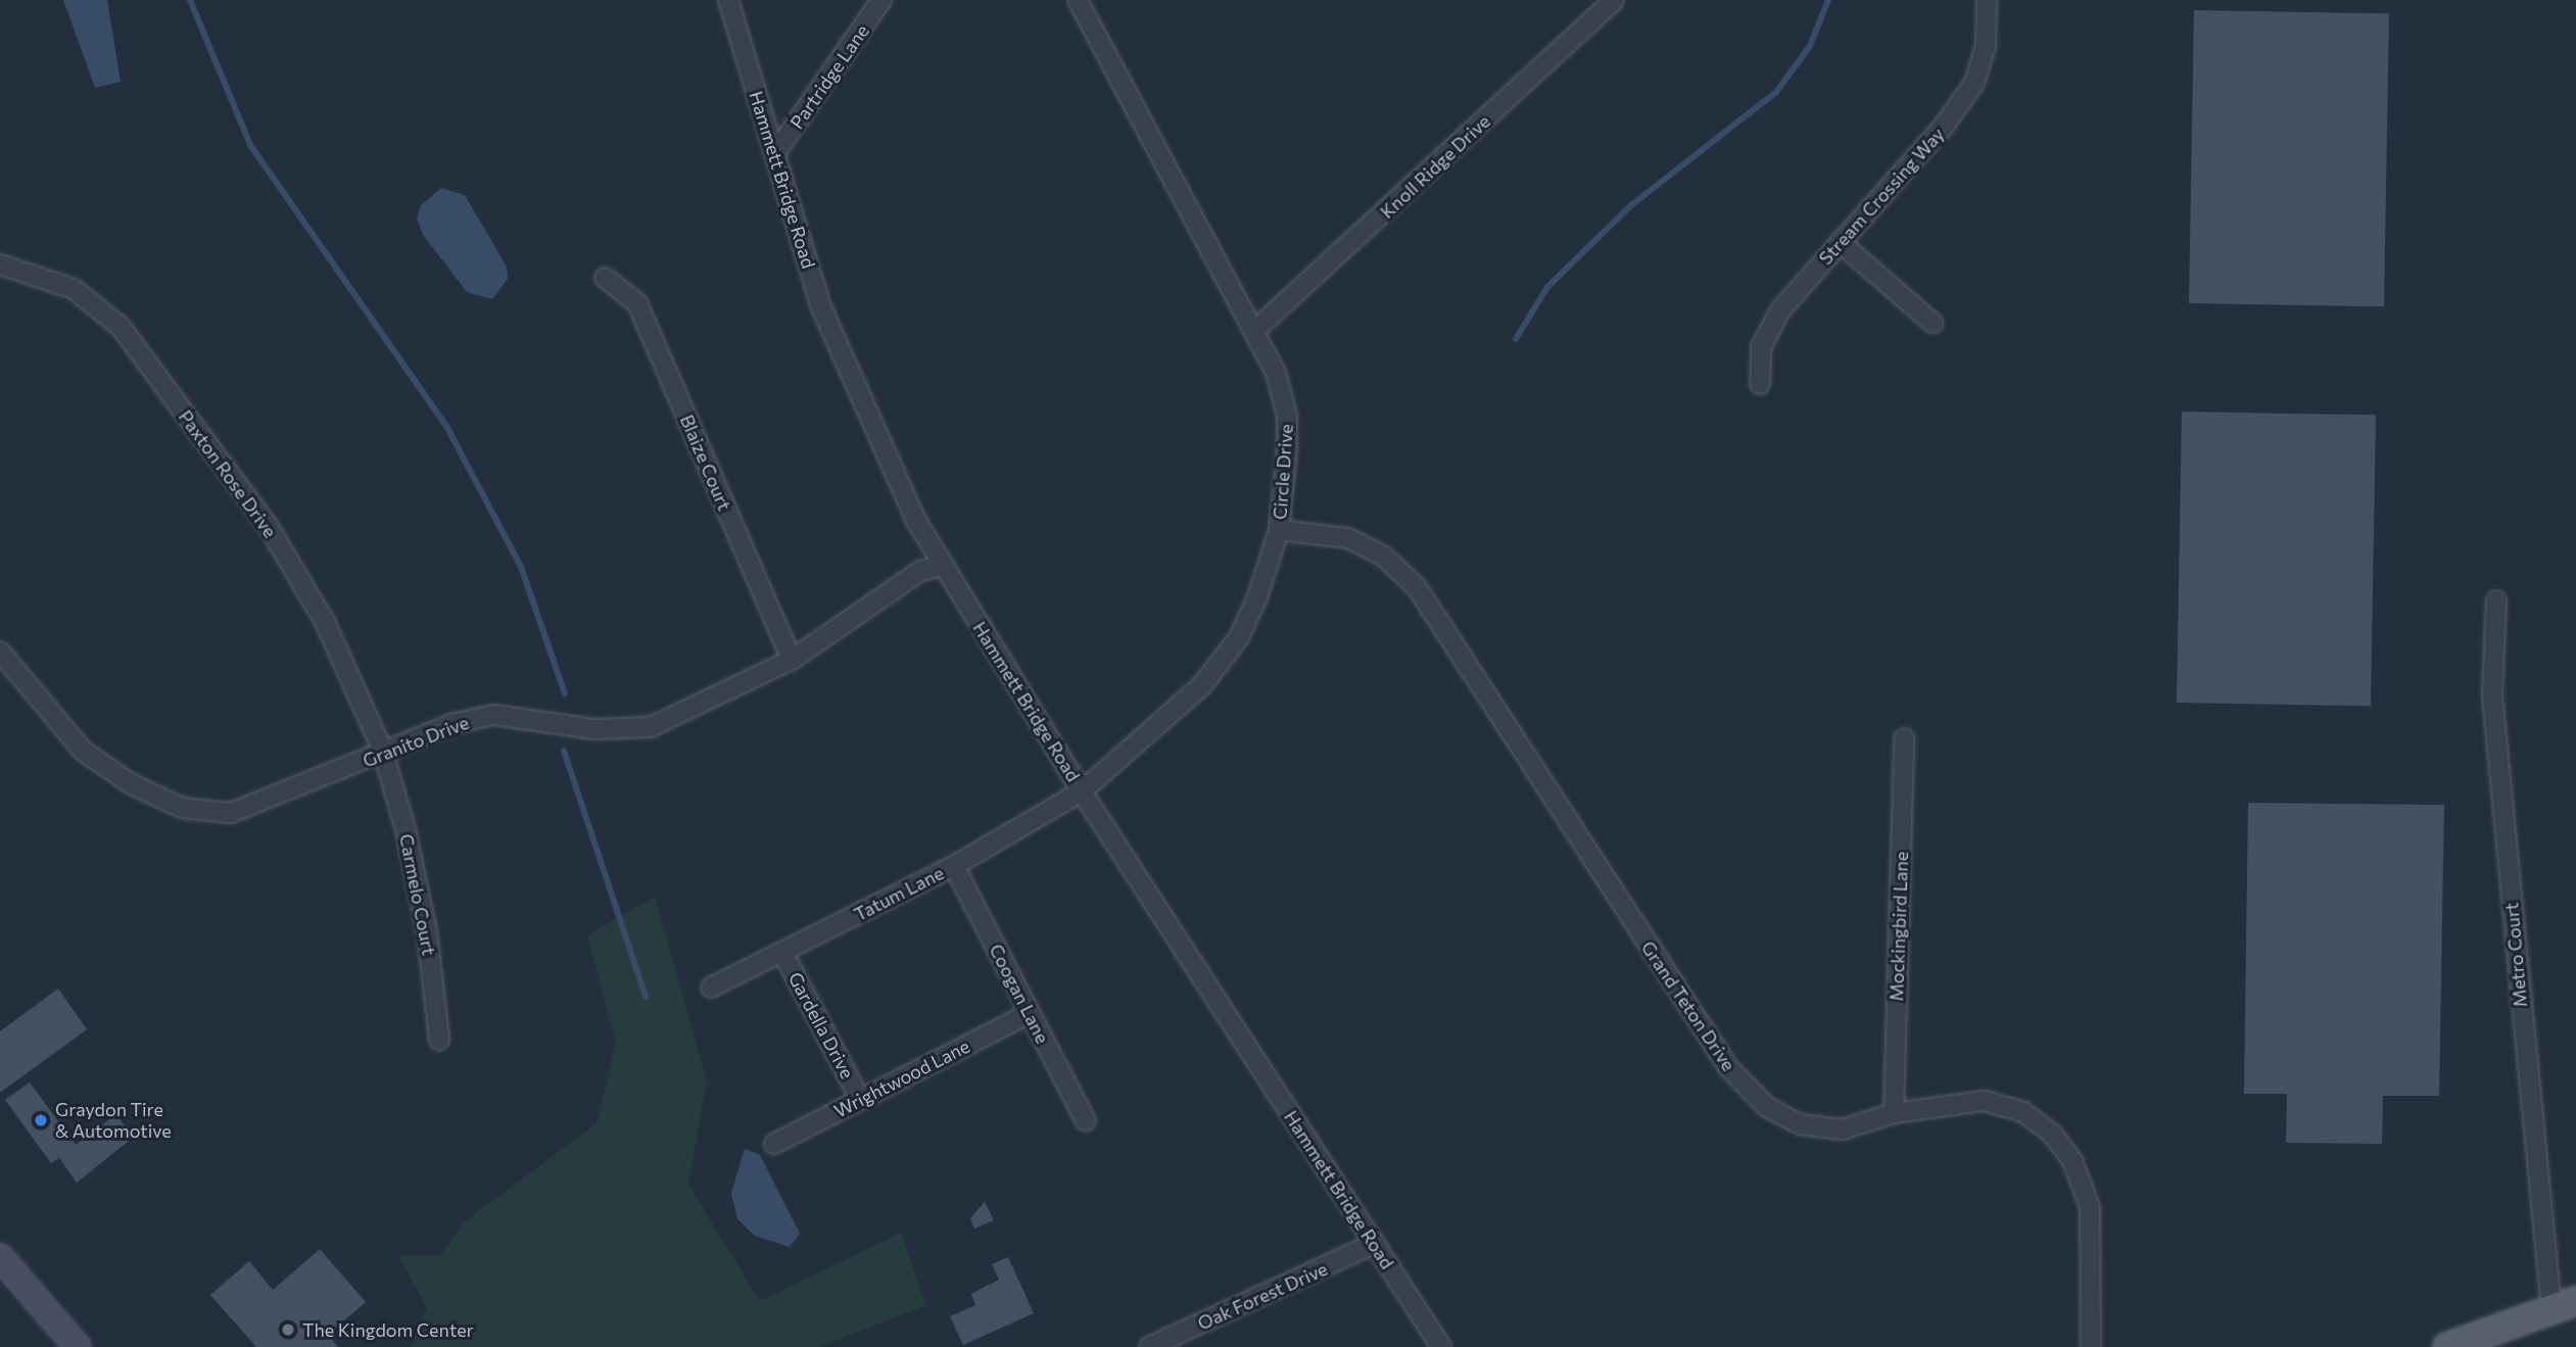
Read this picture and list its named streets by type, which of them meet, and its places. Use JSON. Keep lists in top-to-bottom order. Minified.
{"streets":{"street":["Partridge Lane","Knoll Ridge Drive","Hammett Bridge Road","Stream Crossing Way","Blaize Court","Circle Drive","Paxton Rose Drive","Granito Drive","Tatum Lane","Carmelo Court","Mockingbird Lane","Metro Court","Coogan Lane","Grand Teton Drive","Gardella Drive","Wrightwood Lane","Oak Forest Drive"]},"crossings":[["Partridge Lane","Hammett Bridge Road"],["Knoll Ridge Drive","Circle Drive"],["Hammett Bridge Road","Circle Drive"],["Hammett Bridge Road","Granito Drive"],["Hammett Bridge Road","Tatum Lane"],["Hammett Bridge Road","Oak Forest Drive"],["Blaize Court","Granito Drive"],["Circle Drive","Tatum Lane"],["Circle Drive","Grand Teton Drive"],["Paxton Rose Drive","Granito Drive"],["Paxton Rose Drive","Carmelo Court"],["Granito Drive","Carmelo Court"],["Tatum Lane","Coogan Lane"],["Tatum Lane","Gardella Drive"],["Mockingbird Lane","Grand Teton Drive"],["Coogan Lane","Wrightwood Lane"],["Gardella Drive","Wrightwood Lane"]],"places":["Graydon Tire & Automotive","The Kingdom Center"]}
